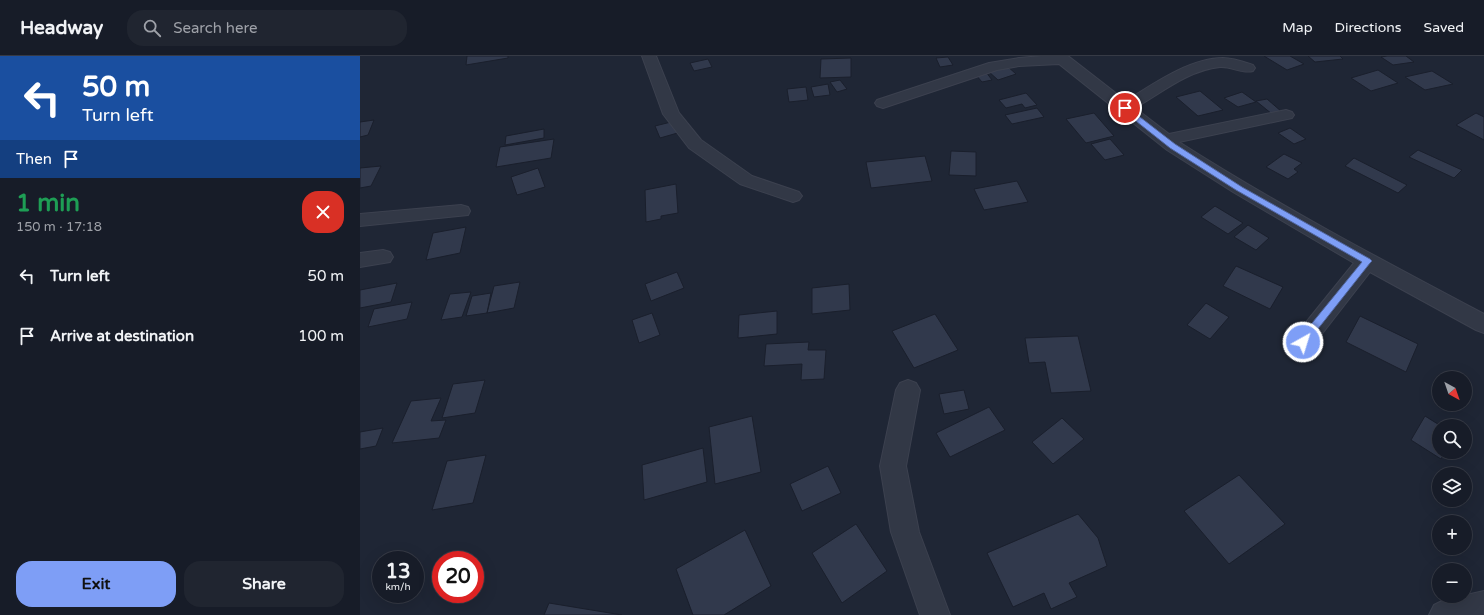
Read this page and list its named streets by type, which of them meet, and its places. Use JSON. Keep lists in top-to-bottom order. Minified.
{"north":"bottom right","page":{"header":"Headway","search":"Search here","nav":["Map","Directions","Saved"],"turn":["50 m","Turn left"],"then":"Then","heading":["1 min","150 m · 17:18"],"list":[{"name":"Turn left","value":"50 m"},{"name":"Arrive at destination","value":"100 m"}],"map_buttons":["+","−"],"speed":"13 km/h","limit":"20","buttons":["Exit","Share"]}}
